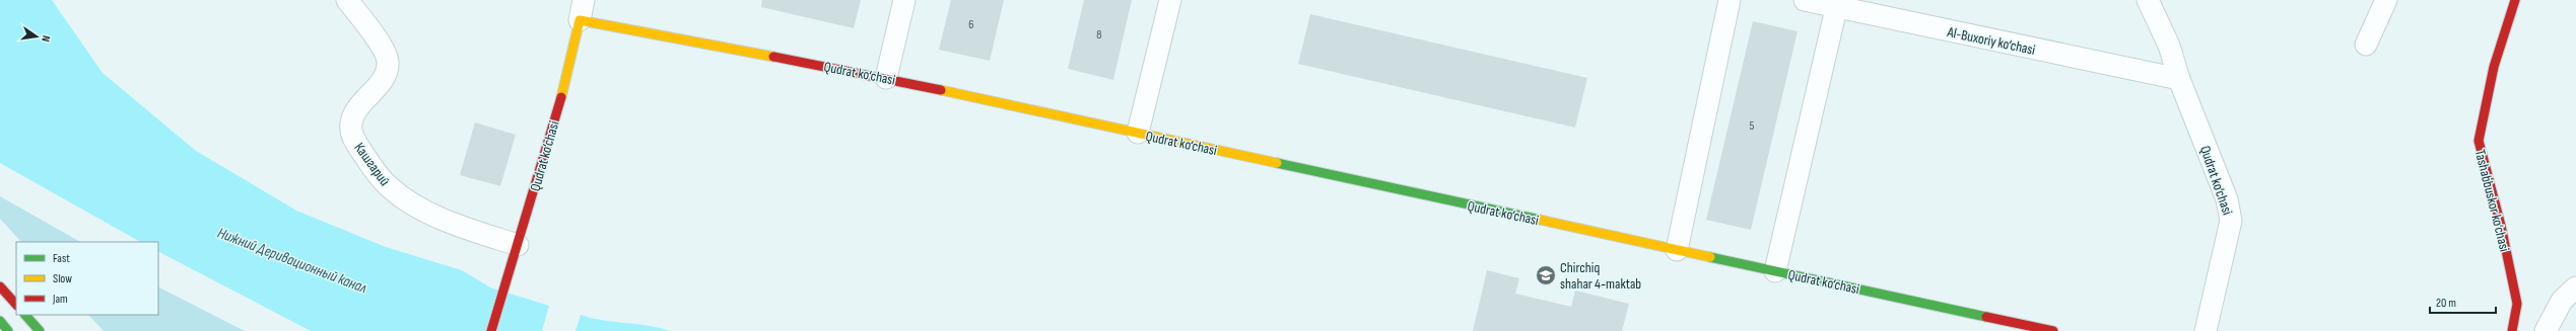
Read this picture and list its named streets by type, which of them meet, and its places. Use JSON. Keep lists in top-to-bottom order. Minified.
{"streets":{"street":["Al-Buxoriy ko‘chasi","Qudrat ko‘chasi","Кашгарий","Tashabbuskor ko‘chasi"]},"crossings":[["Al-Buxoriy ko‘chasi","Qudrat ko‘chasi"],["Qudrat ko‘chasi","Кашгарий"]],"water":["Нижний Деривационный канал"],"places":{"school or university":["Chirchiq shahar 4-maktab"]},"house_numbers":["6","8","5"],"legend":["Fast","Slow","Jam"],"scale_bar":"20 m","north":"right"}
